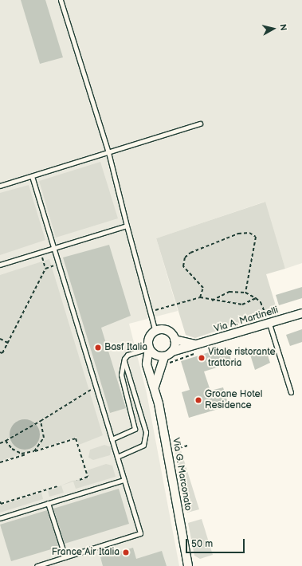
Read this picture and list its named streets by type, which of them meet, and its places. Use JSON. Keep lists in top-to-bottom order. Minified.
{"streets":{"street":["Via A. Martinelli","Via G. Marconato"]},"crossings":[["Via A. Martinelli","Via G. Marconato"]],"places":["Basf Italia","Vitale ristorante trattoria","Groane Hotel Residence","France Air Italia"],"scale_bar":"50 m","north":"right"}
